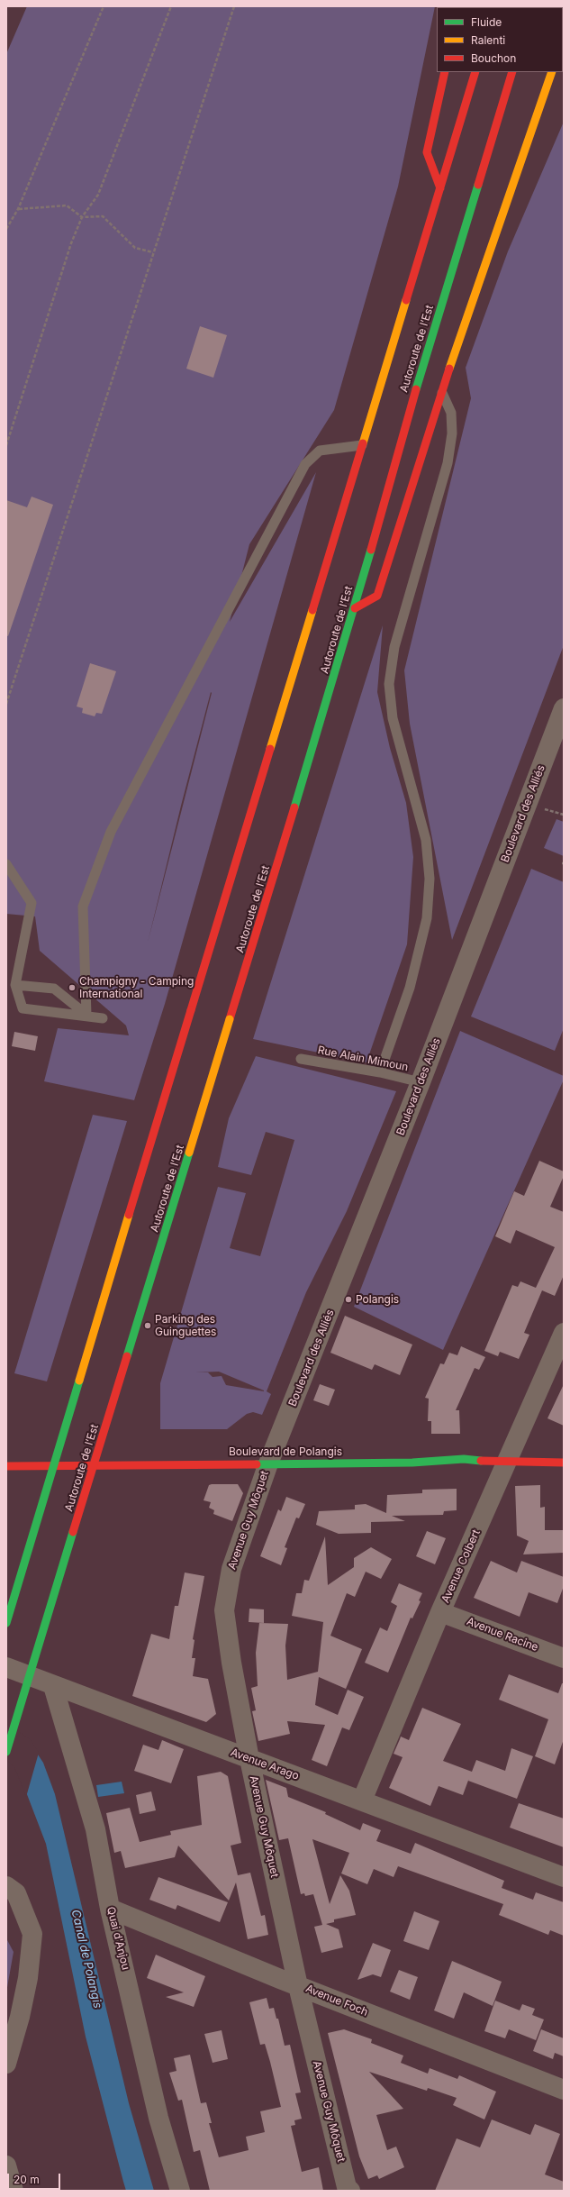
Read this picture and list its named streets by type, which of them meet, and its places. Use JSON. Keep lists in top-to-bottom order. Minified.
{"streets":{"main road":["Autoroute de l’Est","Boulevard de Polangis"],"street":["Boulevard des Alliés","Avenue Guy Môquet","Avenue Colbert","Avenue Racine","Avenue Arago","Quai d'Anjou","Avenue Foch"],"lane":["Rue Alain Mimoun"]},"crossings":[["Boulevard des Alliés","Rue Alain Mimoun"],["Boulevard des Alliés","Boulevard de Polangis"],["Boulevard des Alliés","Avenue Guy Môquet"],["Boulevard de Polangis","Avenue Guy Môquet"],["Boulevard de Polangis","Avenue Colbert"],["Avenue Guy Môquet","Avenue Arago"],["Avenue Guy Môquet","Avenue Foch"],["Avenue Colbert","Avenue Racine"],["Avenue Colbert","Avenue Arago"],["Avenue Arago","Quai d'Anjou"],["Quai d'Anjou","Avenue Foch"]],"water":["Canal de Polangis"],"places":["Champigny - Camping International","Polangis","Parking des Guinguettes"],"legend":["Fluide","Ralenti","Bouchon"],"scale_bar":"20 m"}
